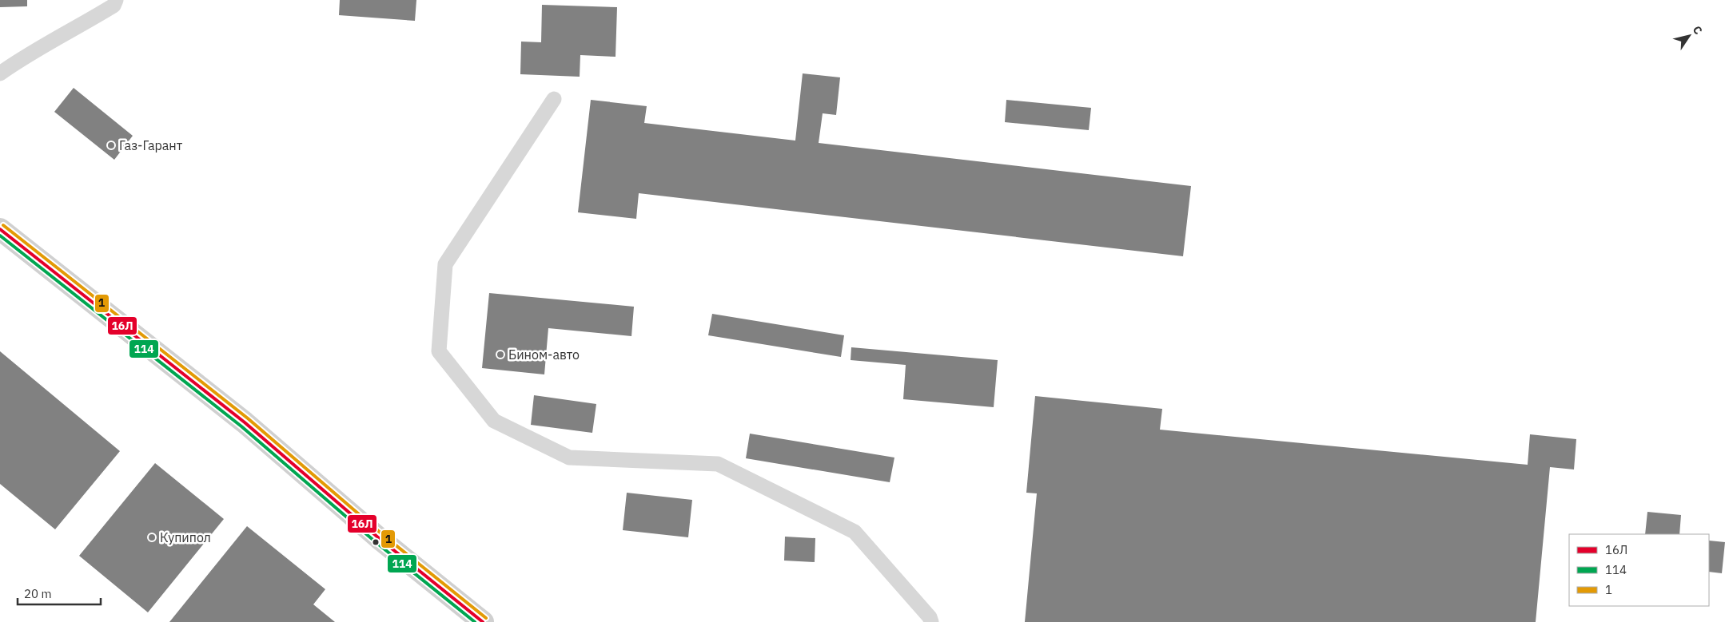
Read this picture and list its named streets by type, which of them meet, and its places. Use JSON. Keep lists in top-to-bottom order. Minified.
{"places":["Газ-Гарант","Бином-авто","Купипол"],"lines":["transit line 1","transit line 16Л","transit line 114"],"legend":["16Л","114","1"],"scale_bar":"20 m","north":"top right"}
